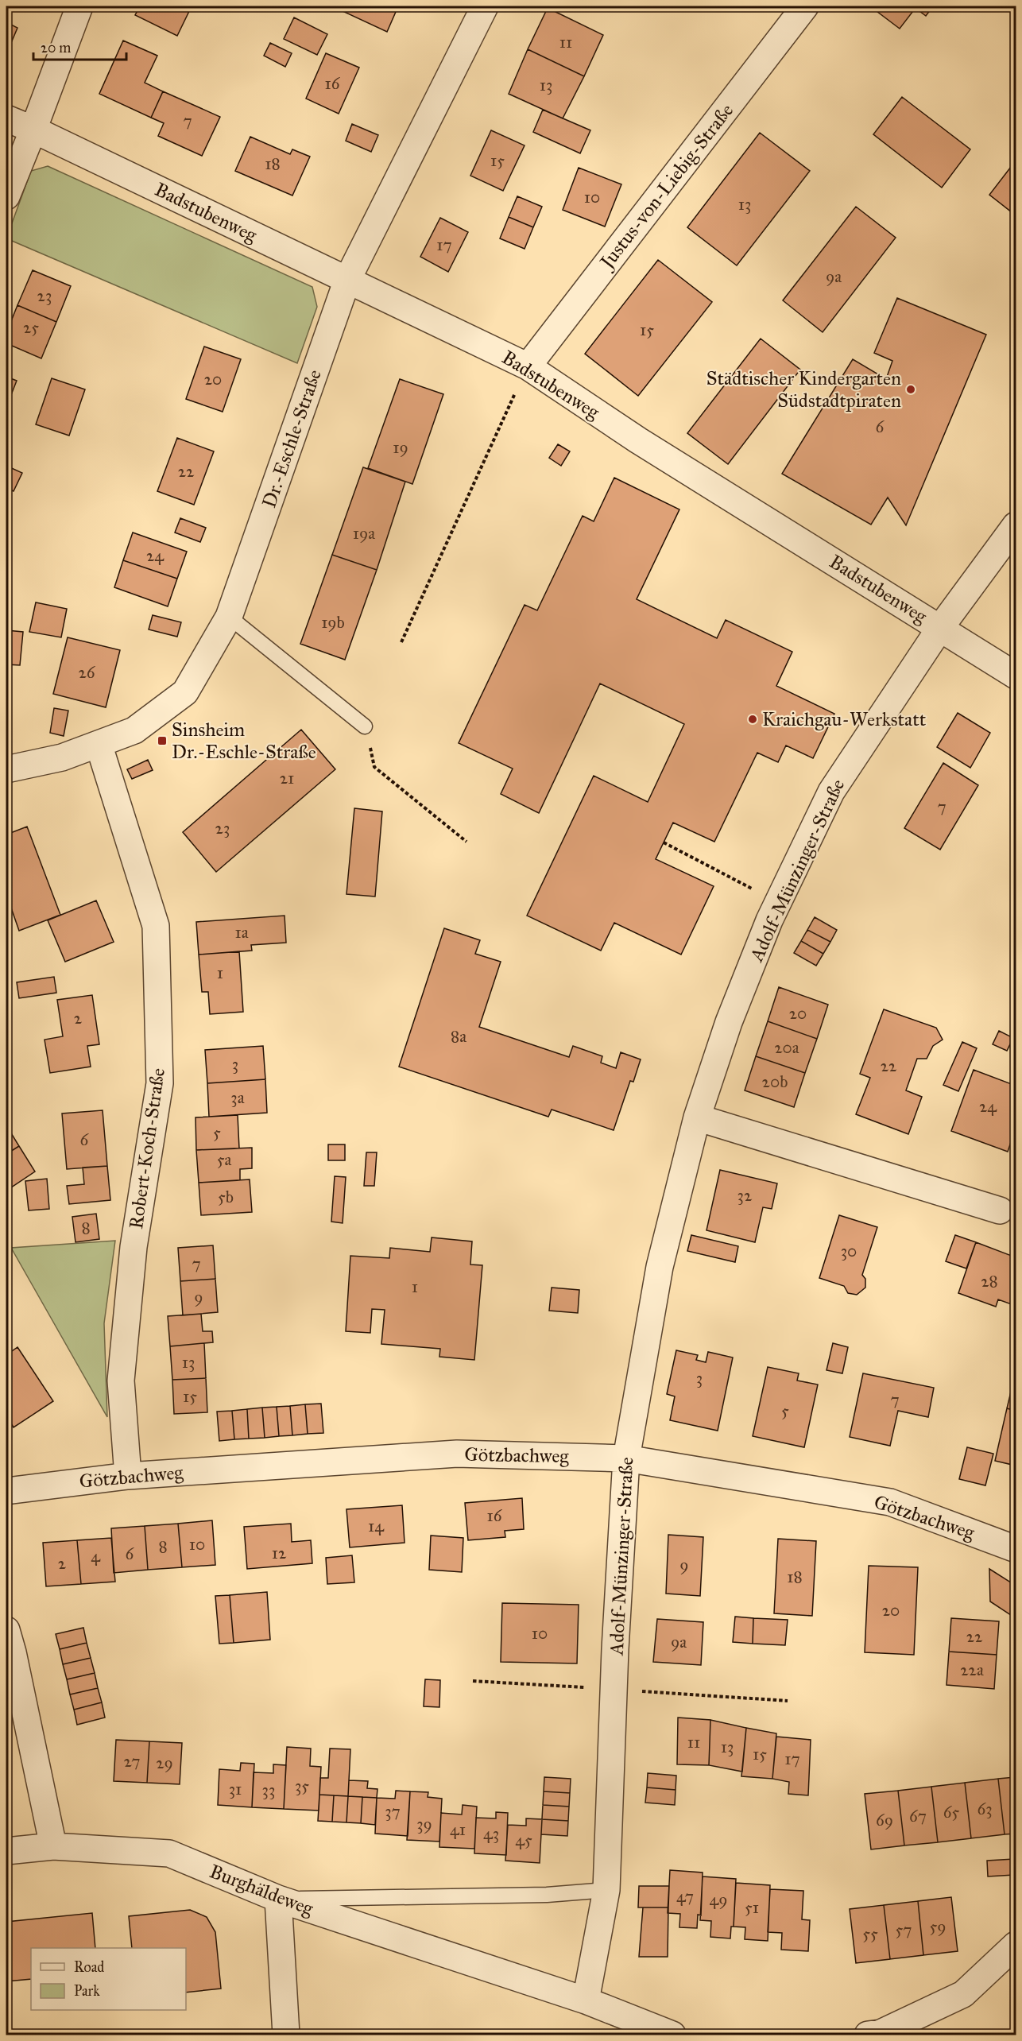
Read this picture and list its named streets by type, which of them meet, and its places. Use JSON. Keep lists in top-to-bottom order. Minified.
{"streets":{"street":["Justus-von-Liebig-Straße","Badstubenweg","Dr.-Eschle-Straße","Adolf-Münzinger-Straße","Robert-Koch-Straße","Götzbachweg","Burghäldeweg"]},"crossings":[["Justus-von-Liebig-Straße","Badstubenweg"],["Badstubenweg","Dr.-Eschle-Straße"],["Badstubenweg","Adolf-Münzinger-Straße"],["Dr.-Eschle-Straße","Robert-Koch-Straße"],["Adolf-Münzinger-Straße","Götzbachweg"],["Adolf-Münzinger-Straße","Burghäldeweg"],["Robert-Koch-Straße","Götzbachweg"]],"places":{"other":["Städtischer Kindergarten Südstadtpiraten","Kraichgau-Werkstatt"],"transit":["Sinsheim Dr.-Eschle-Straße"]},"house_numbers":["11","16","13","7","15","18","10","13","17","9a","23","25","15","20","6","19","22","19a","24","19b","26","21","7","23","1a","1","20","2","8a","20a","3","22","20b","3a","24","5","6","5a","32","5b","8","30","7","28","1","9","13","3","15","7","5","16","14","10","8","12","6","4","2","9","18","20","10","22","9a","22a","11","13","15","17","27","29","35","31","33","63","37","65","67","69","39","41","43","45","47","49","51","59","57","55"],"legend":["Road","Park"],"scale_bar":"20 m"}
